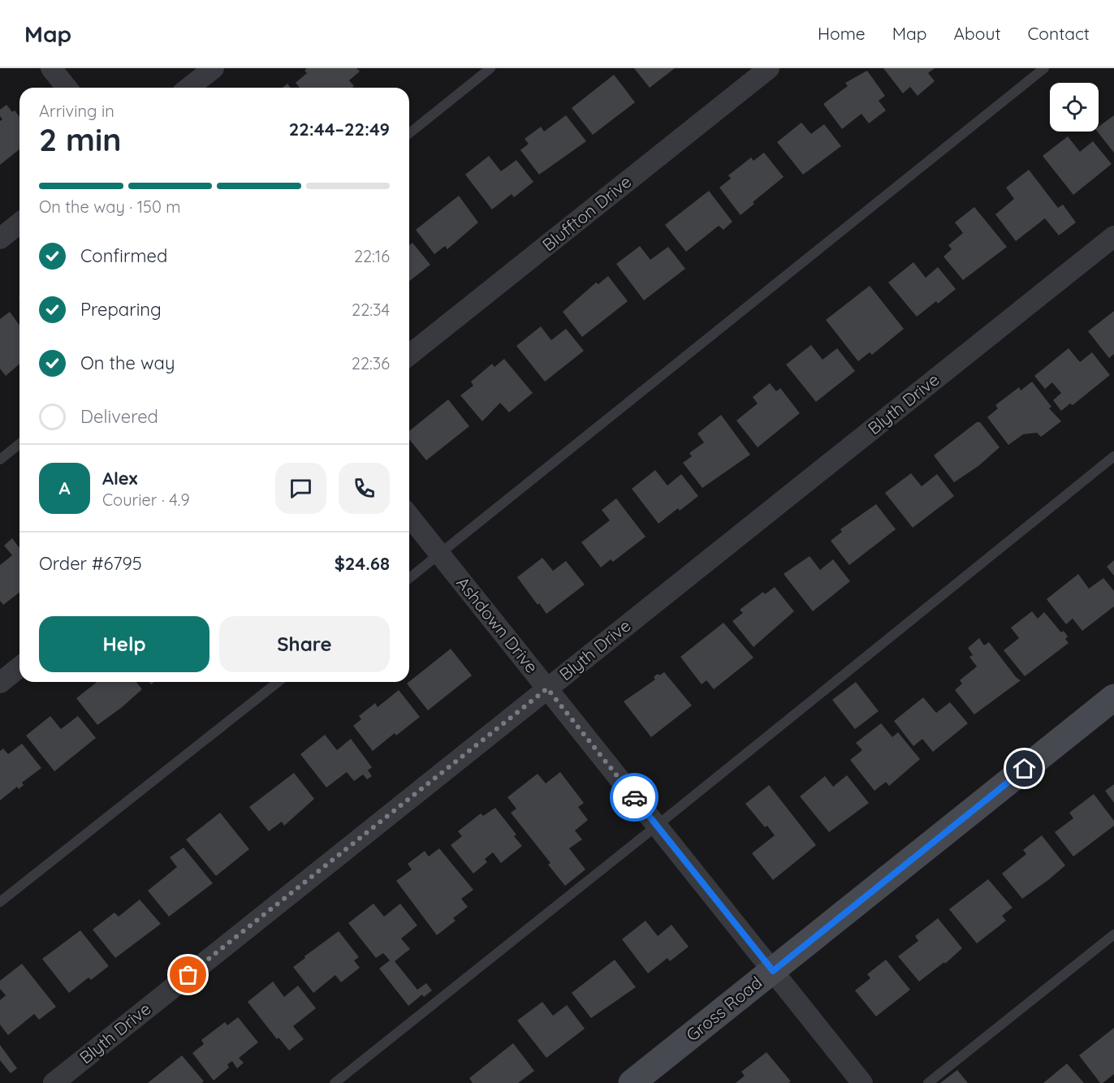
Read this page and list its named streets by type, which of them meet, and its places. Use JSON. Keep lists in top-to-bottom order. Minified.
{"streets":{"street":["Bluffton Drive","Blyth Drive","Ashdown Drive","Gross Road"]},"crossings":[["Blyth Drive","Ashdown Drive"],["Ashdown Drive","Gross Road"]],"page":{"header":"Map","nav":["Home","Map","About","Contact"],"heading":["2 min","Arriving in","22:44–22:49"],"panel":["Alex","Courier · 4.9","Order #6795","$24.68"],"bar":"On the way · 150 m","list":[["Confirmed","22:16"],["Preparing","22:34"],["On the way","22:36"],"Delivered"],"round":"A","buttons":["Help","Share"]}}
